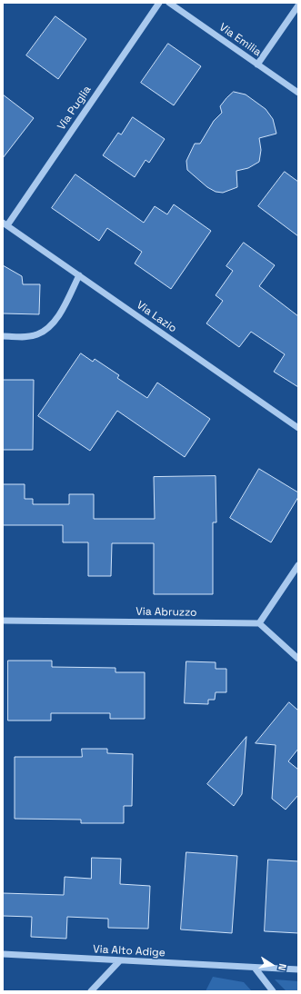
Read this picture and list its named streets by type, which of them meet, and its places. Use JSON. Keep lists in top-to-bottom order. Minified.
{"streets":{"street":["Via Emilia","Via Puglia","Via Lazio","Via Abruzzo","Via Alto Adige"]},"crossings":[["Via Puglia","Via Lazio"]],"north":"right"}
